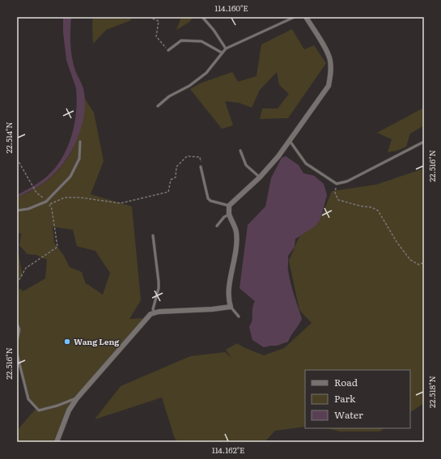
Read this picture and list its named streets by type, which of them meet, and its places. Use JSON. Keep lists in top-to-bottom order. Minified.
{"places":["Wang Leng"],"legend":["Road","Park","Water"],"coordinates":["114.160°E","22.514°N","22.516°N","22.518°N","114.162°E"]}
